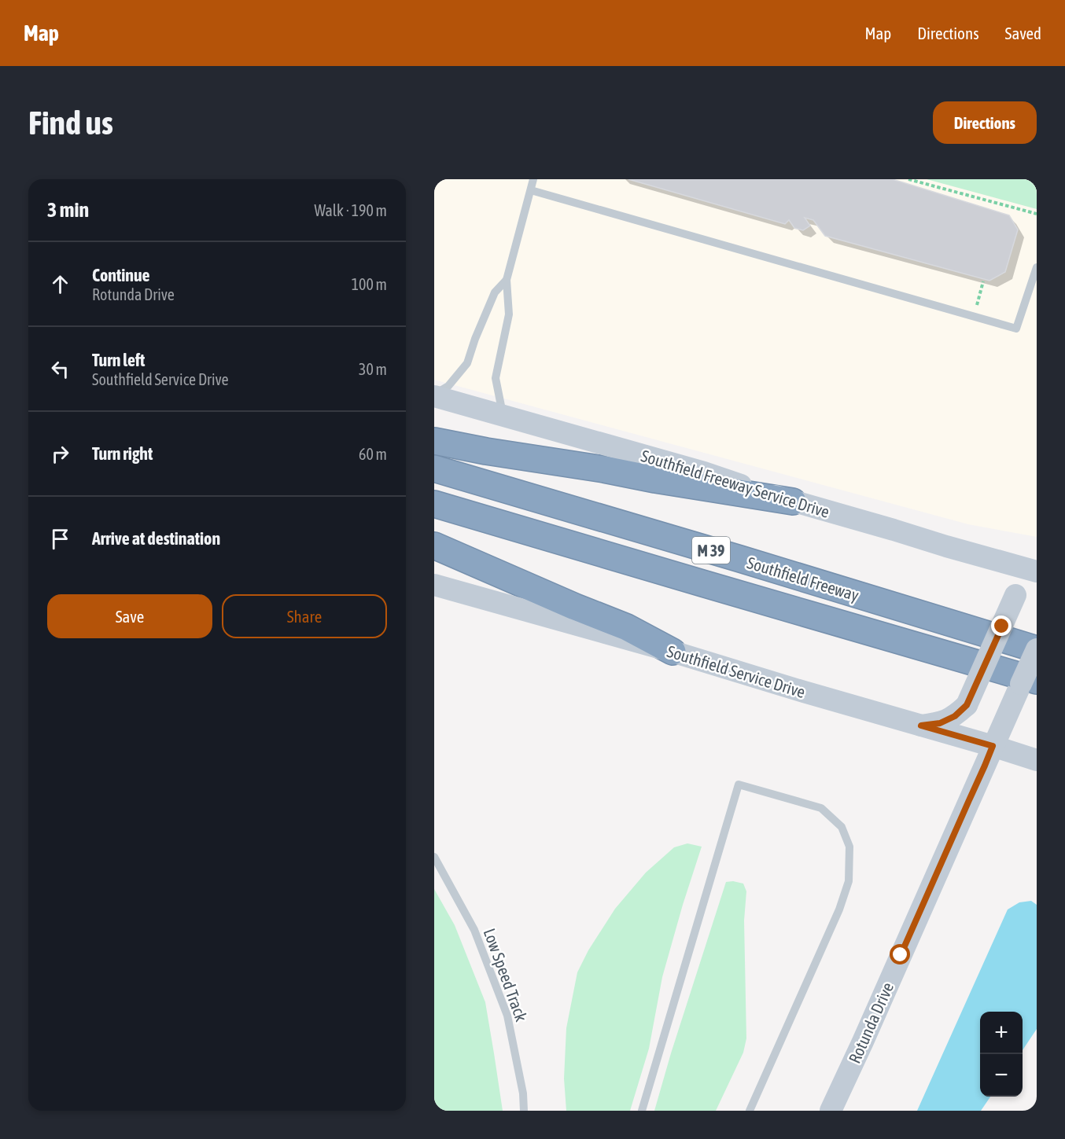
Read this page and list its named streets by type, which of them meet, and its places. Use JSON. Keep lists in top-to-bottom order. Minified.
{"streets":{"highway":["M 39","Southfield Freeway"],"main road":["Southfield Freeway Service Drive","Southfield Service Drive","Rotunda Drive"],"lane":["Low Speed Track"]},"crossings":[["Southfield Freeway","Rotunda Drive"],["Southfield Service Drive","Rotunda Drive"]],"page":{"header":"Map","nav":["Map","Directions","Saved"],"buttons":["Directions",["Save","Share"]],"title":"Find us","heading":["3 min","Walk · 190 m"],"list":[["Continue","Rotunda Drive","100 m"],["Turn left","Southfield Service Drive","30 m"],["Turn right","60 m"],"Arrive at destination"],"map_buttons":["+","−"]}}
